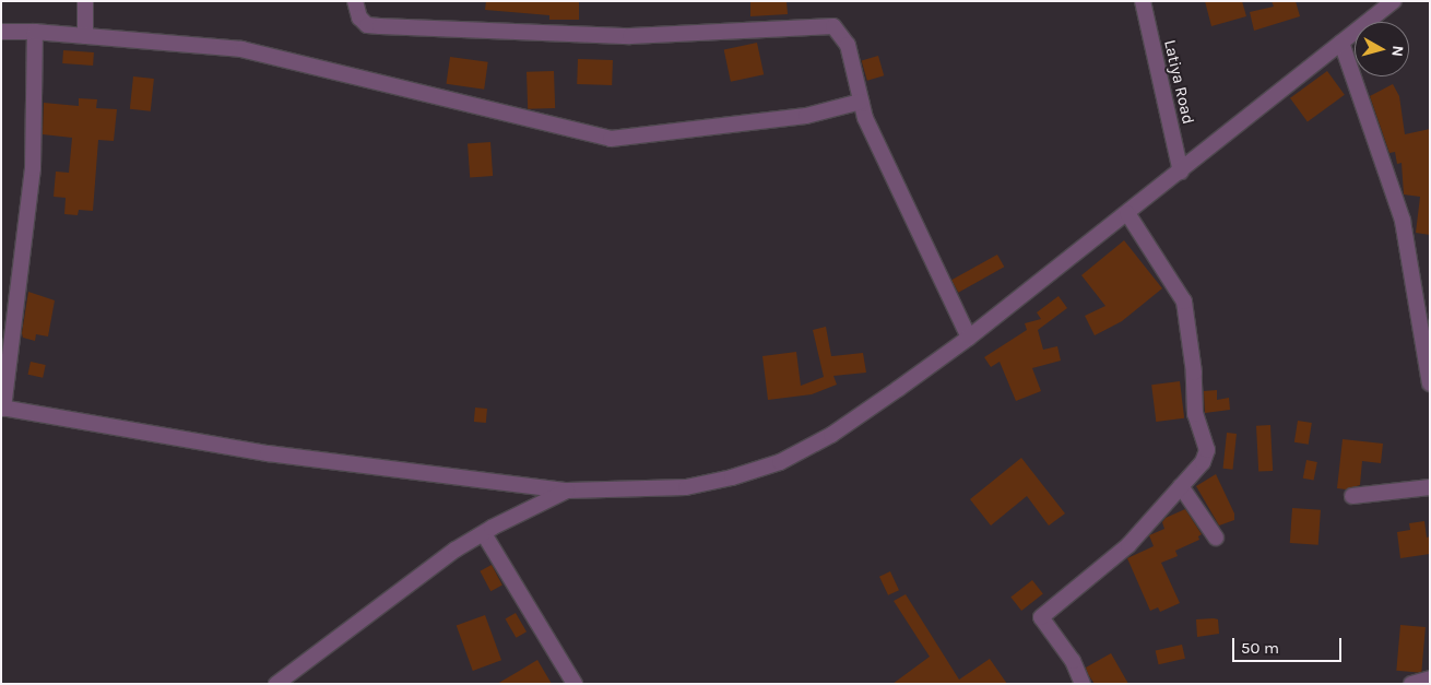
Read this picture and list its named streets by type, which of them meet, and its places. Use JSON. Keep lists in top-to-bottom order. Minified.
{"streets":{"street":["Latiya Road"]},"scale_bar":"50 m","north":"right"}
